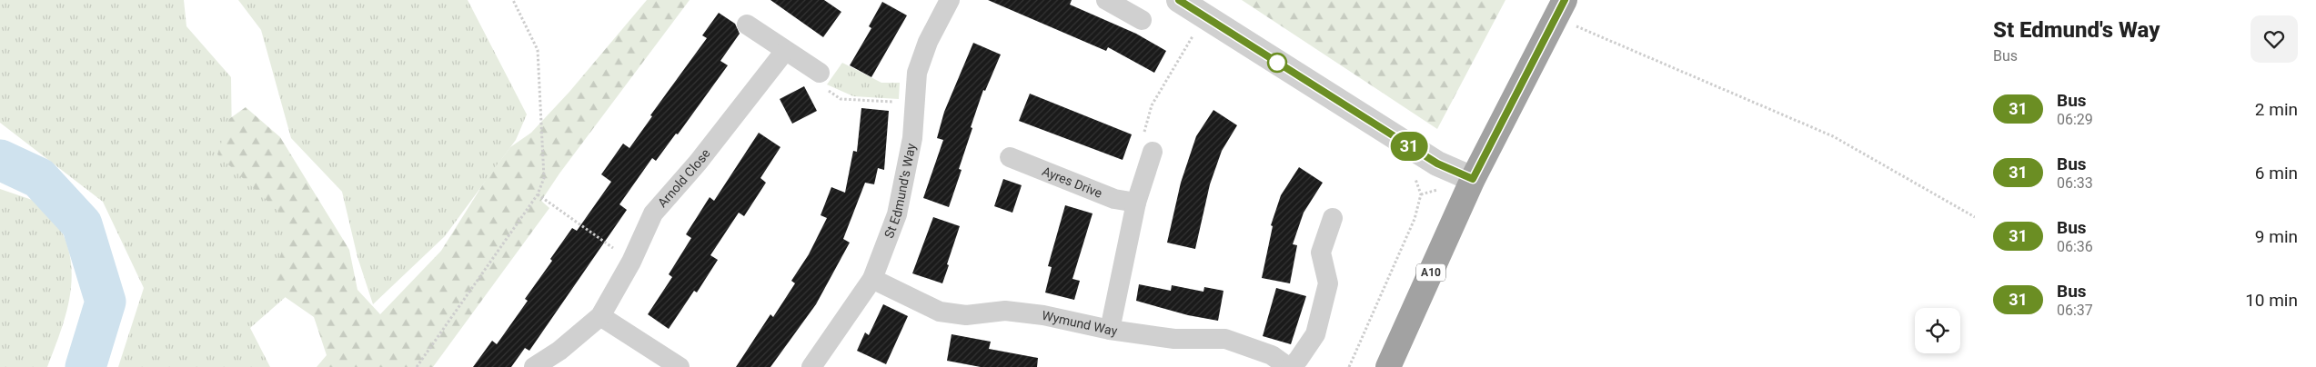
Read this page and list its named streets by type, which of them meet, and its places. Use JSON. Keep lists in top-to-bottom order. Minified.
{"streets":{"highway":["A10"],"street":["Arnold Close","Ayres Drive","St Edmund's Way","Wymund Way"]},"crossings":[["St Edmund's Way","Wymund Way"]],"lines":["bus line 31"],"page":{"on_map":"31","heading":["St Edmund's Way","Bus"],"list":[{"mark":"31","name":"Bus","note":"06:29","value":"2 min"},{"mark":"31","name":"Bus","note":"06:33","value":"6 min"},{"mark":"31","name":"Bus","note":"06:36","value":"9 min"},{"mark":"31","name":"Bus","note":"06:37","value":"10 min"}]}}
